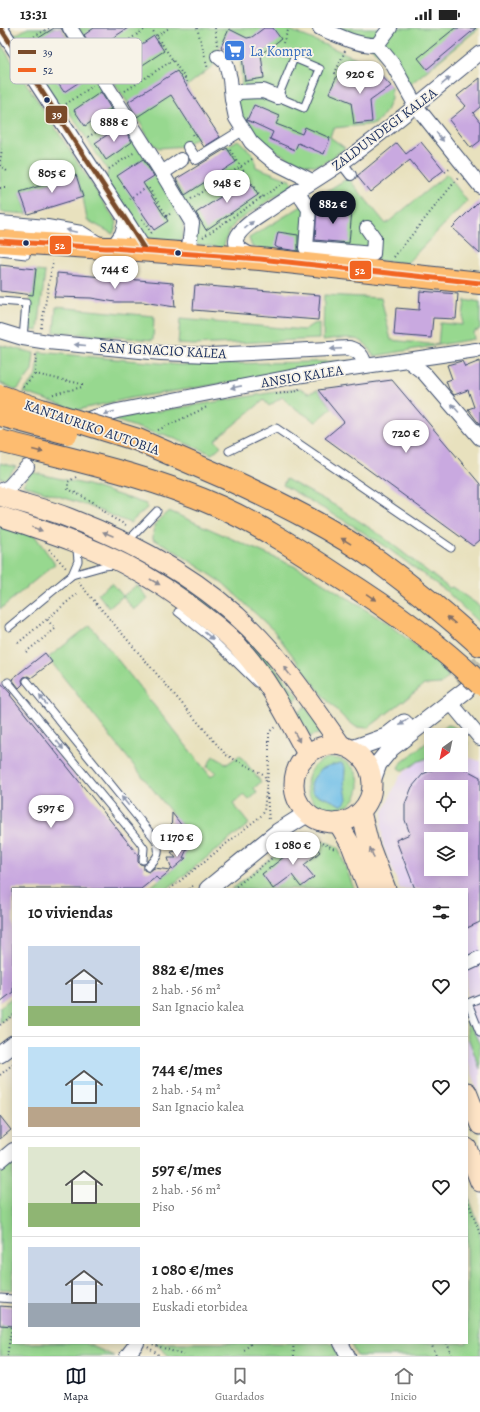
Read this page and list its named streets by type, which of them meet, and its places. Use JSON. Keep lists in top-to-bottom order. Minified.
{"streets":{"main road":["KANTAURIKO AUTOBIA"],"street":["ZALDUNDEGI KALEA","SAN IGNACIO KALEA","ANSIO KALEA"]},"crossings":[["SAN IGNACIO KALEA","ANSIO KALEA"]],"one_way":["SAN IGNACIO KALEA","ANSIO KALEA"],"places":{"supermarket":["La Kompra"]},"lines":["transit line 39","transit line 52"],"legend":["39","52"],"north":"bottom left","page":{"status":"13:31","price":["920 €","888 €","805 €","948 €","882 €","744 €","720 €","597 €","1 170 €","1 080 €"],"heading":"10 viviendas","list":[{"name":"882 €/mes","note":"2 hab. · 56 m² · San Ignacio kalea"},{"name":"744 €/mes","note":"2 hab. · 54 m² · San Ignacio kalea"},{"name":"597 €/mes","note":"2 hab. · 56 m² · Piso"},{"name":"1 080 €/mes","note":"2 hab. · 66 m² · Euskadi etorbidea"}],"tabs":["Mapa","Guardados","Inicio"]}}
